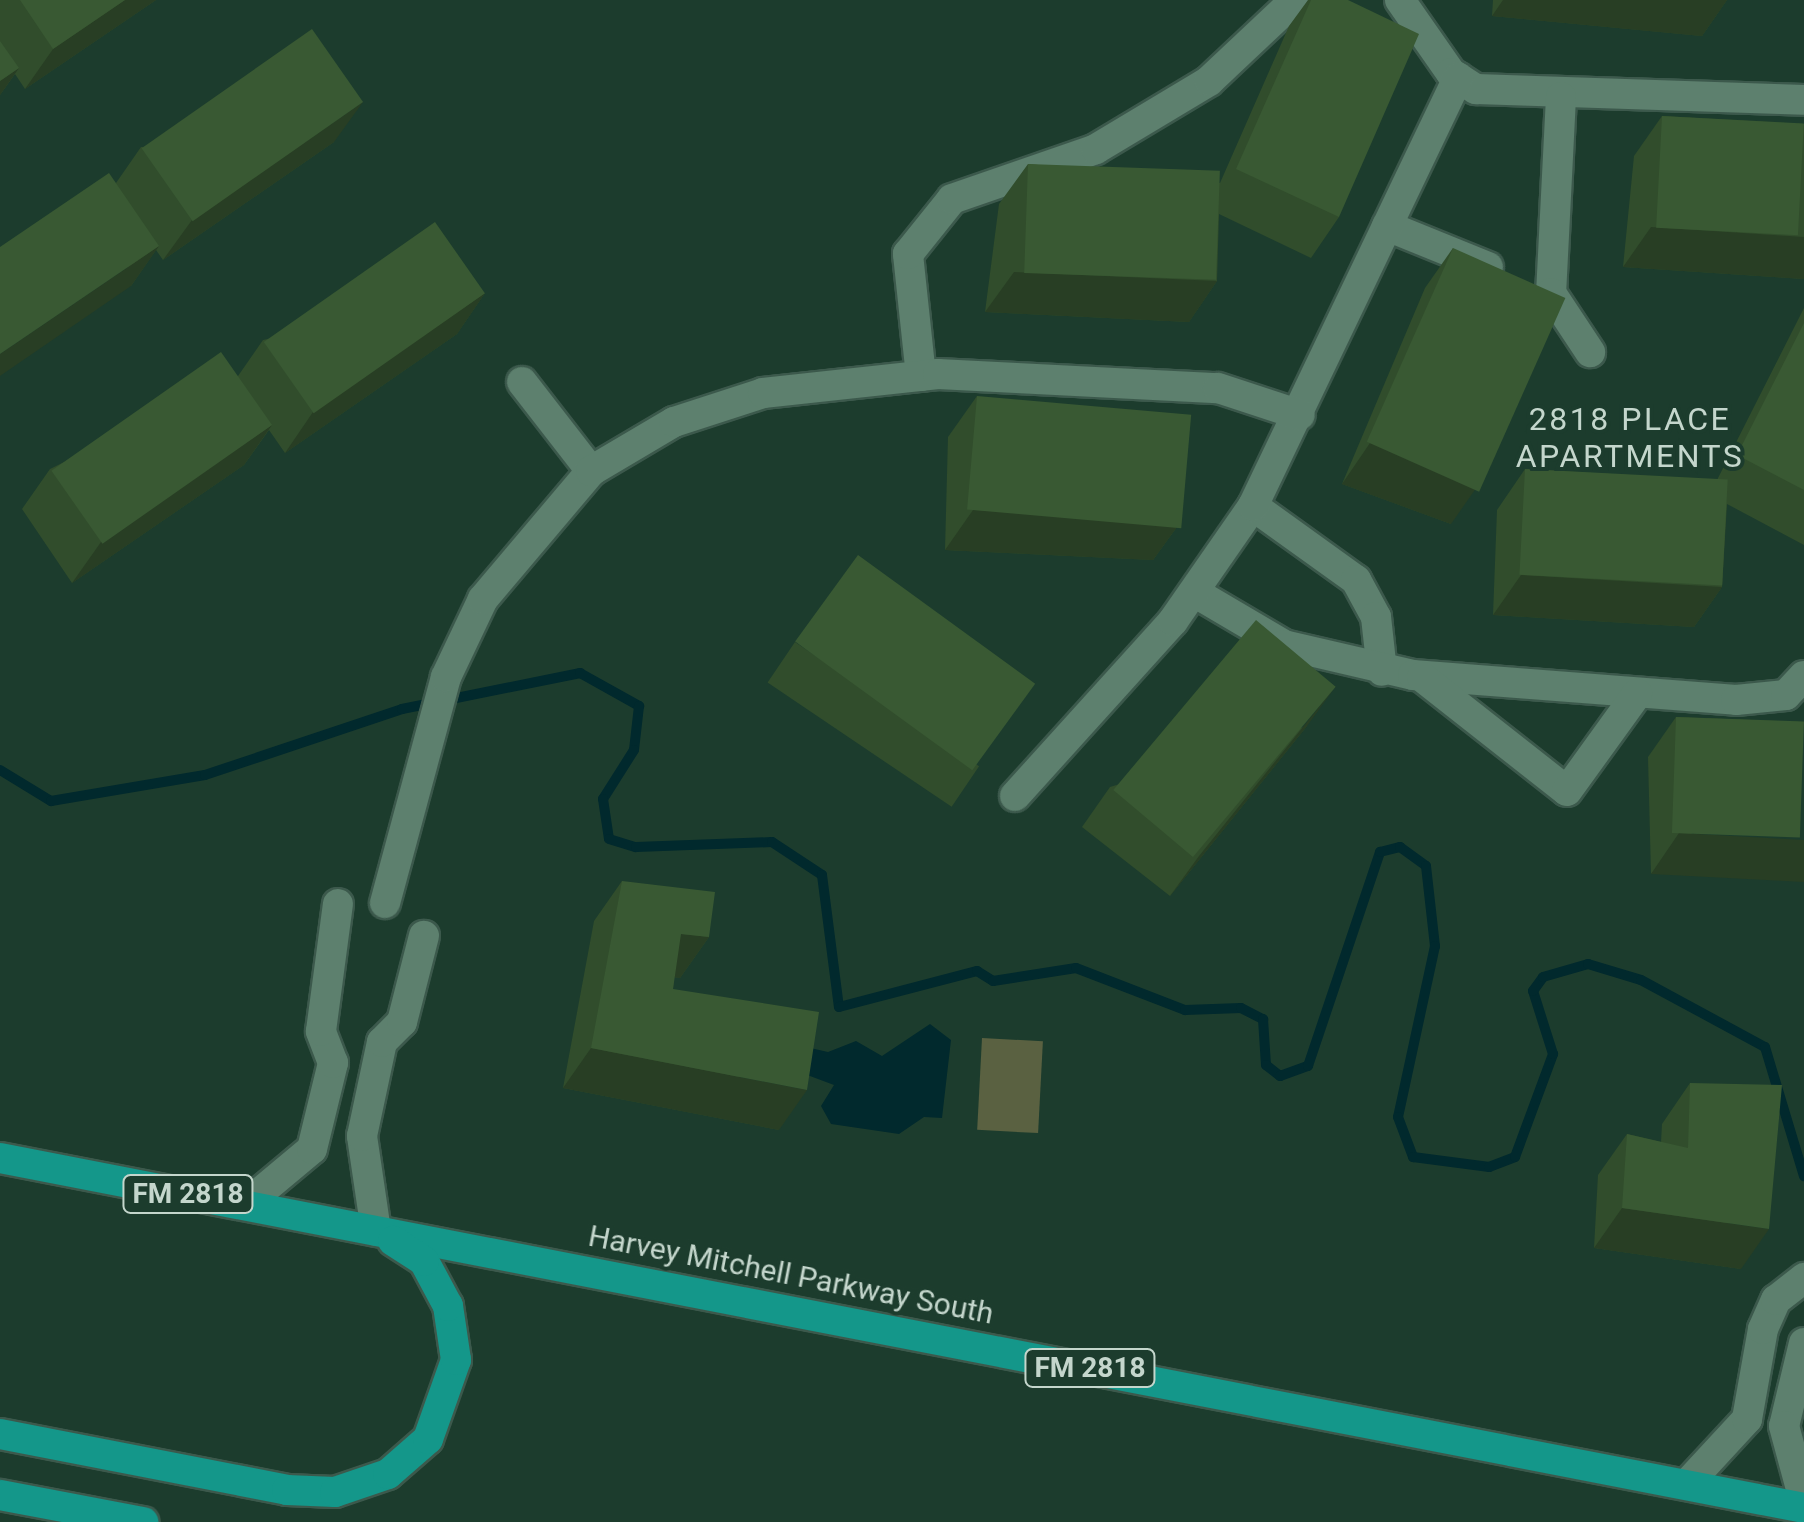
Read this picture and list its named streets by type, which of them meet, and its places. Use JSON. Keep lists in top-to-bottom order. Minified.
{"streets":{"highway":["FM 2818","Harvey Mitchell Parkway South"]},"districts":["2818 PLACE APARTMENTS"]}
